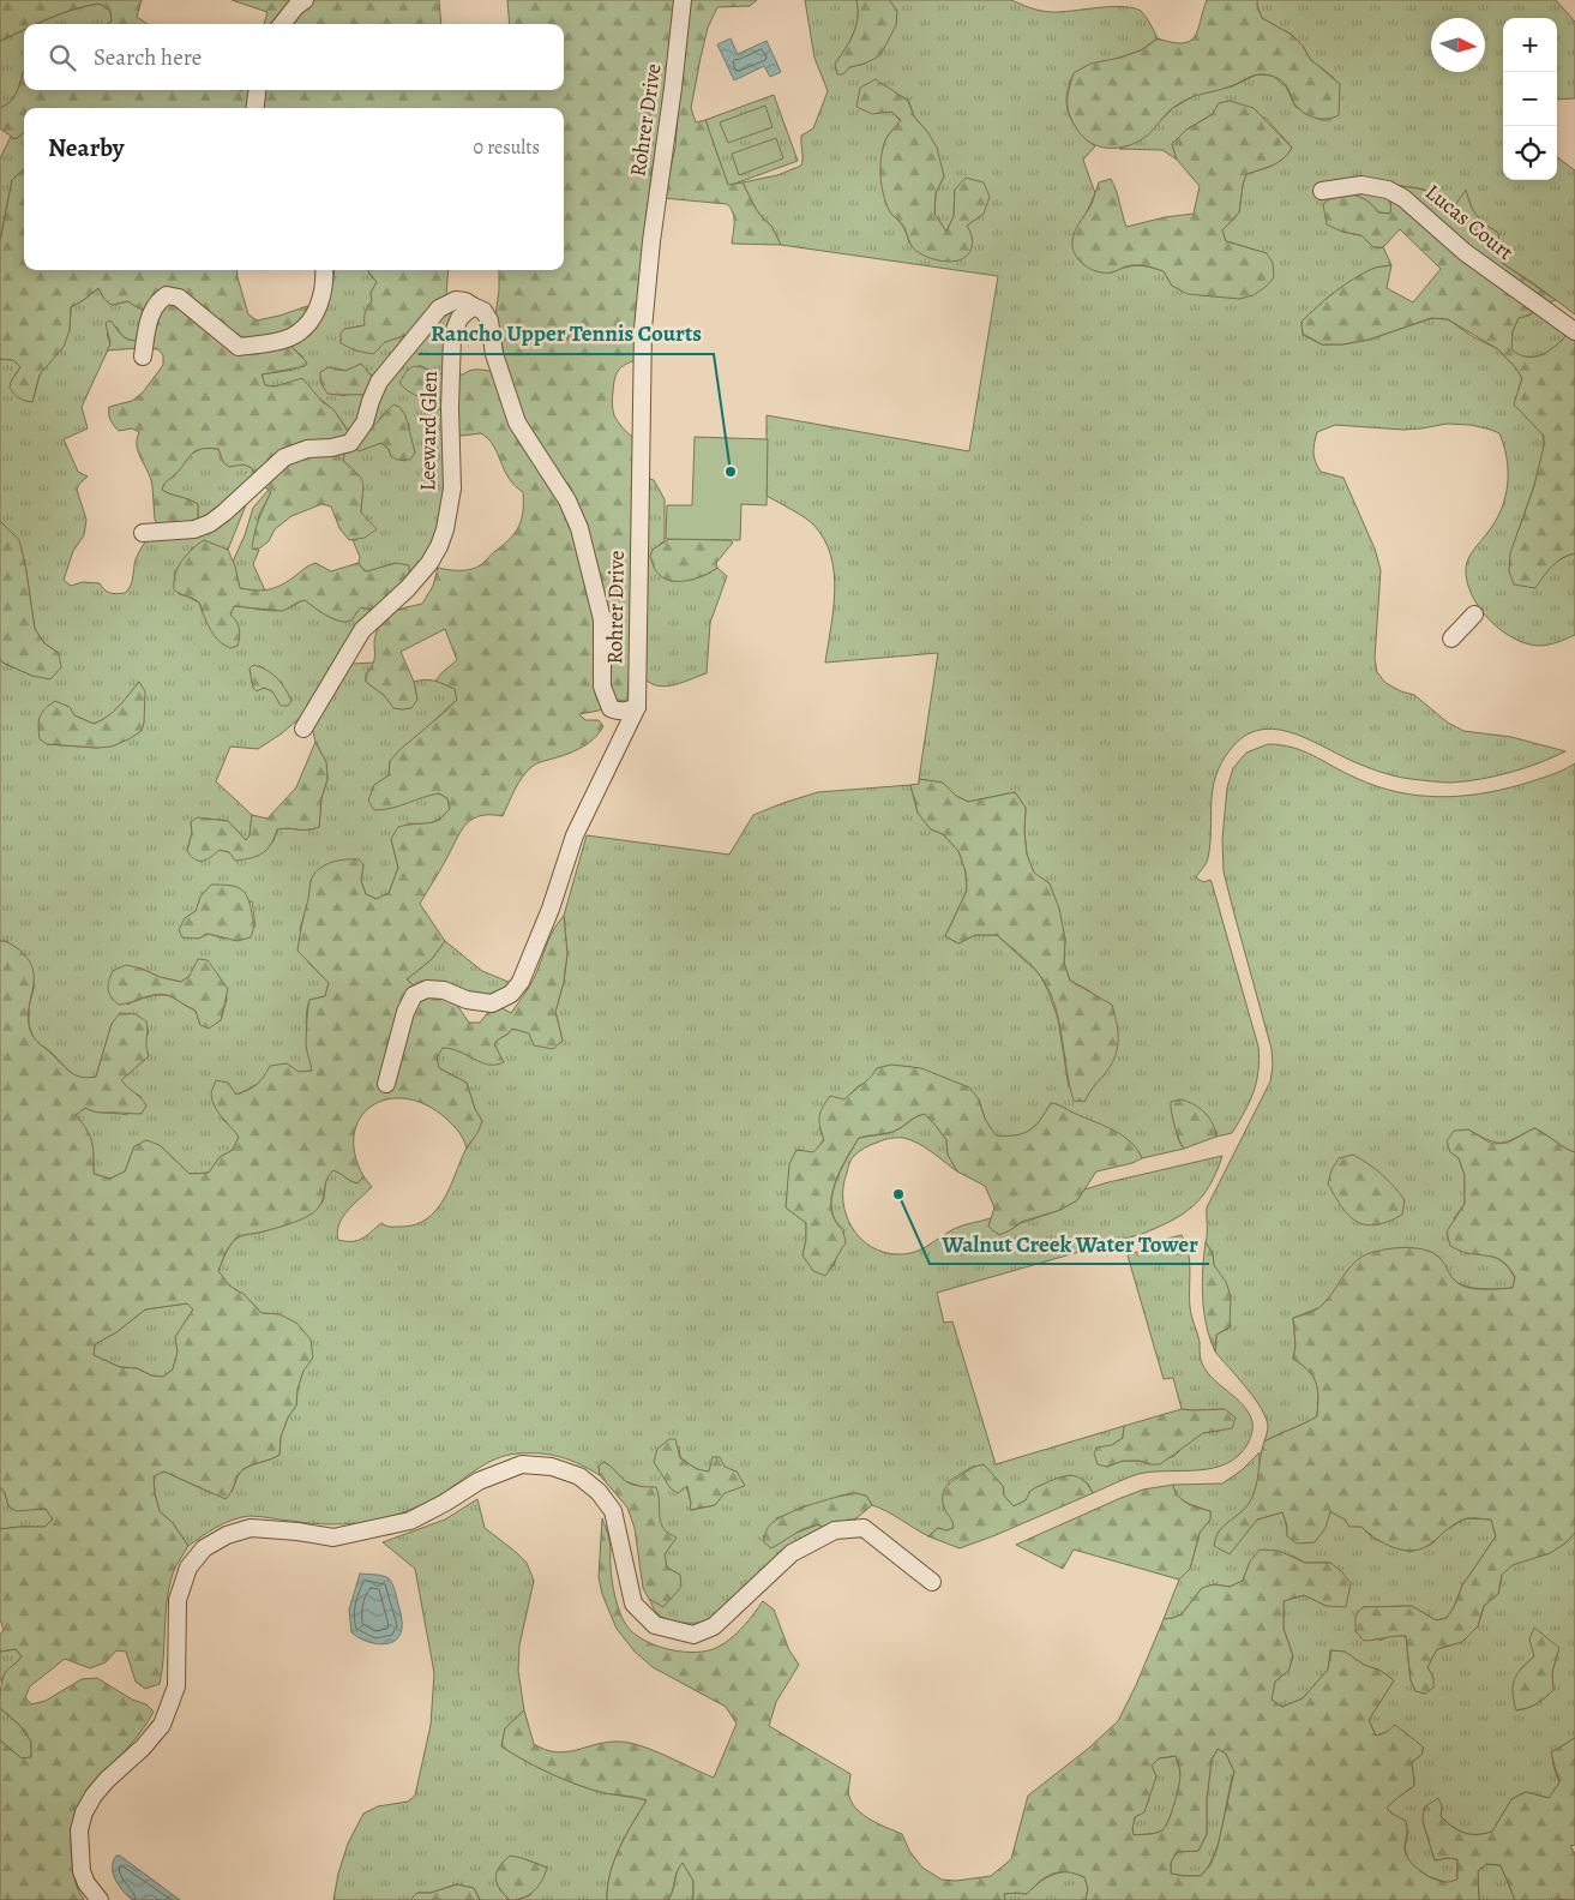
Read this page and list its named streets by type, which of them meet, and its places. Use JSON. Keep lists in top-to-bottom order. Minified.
{"streets":{"street":["Rohrer Drive","Lucas Court","Leeward Glen"]},"places":["Rancho Upper Tennis Courts","Walnut Creek Water Tower"],"north":"right","page":{"map_buttons":["+","−"],"search":"Search here","heading":["Nearby","0 results"]}}
